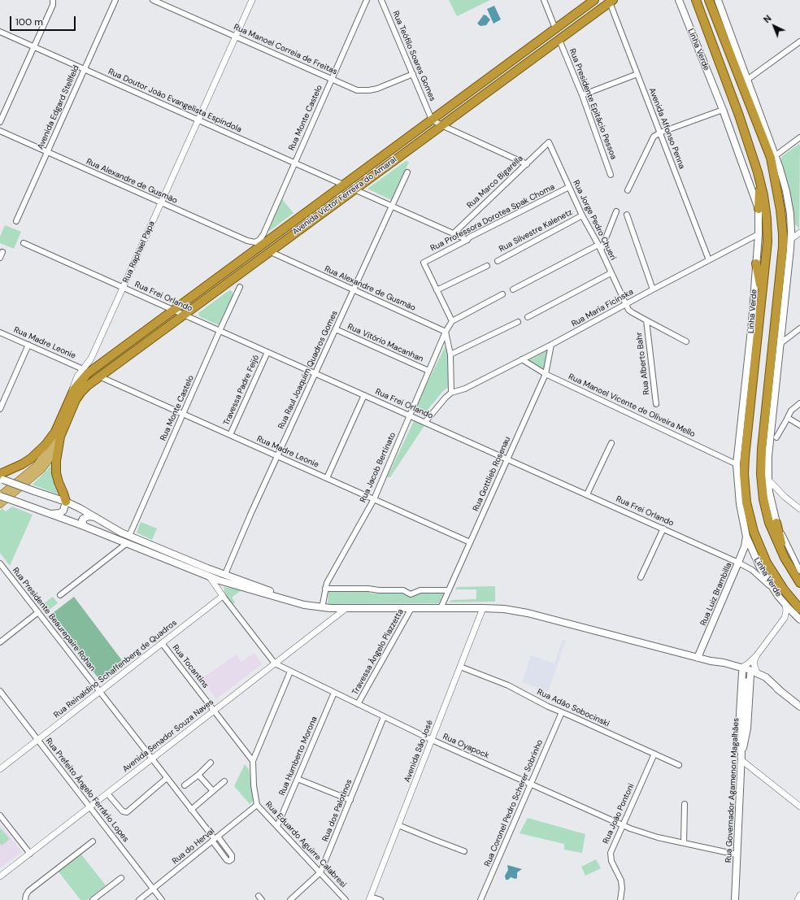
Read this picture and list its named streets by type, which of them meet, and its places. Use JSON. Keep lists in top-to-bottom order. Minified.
{"streets":{"highway":["Linha Verde","Avenida Victor Ferreira do Amaral","Rua Raphael Papa"],"main road":["Rua Luiz Brambilla","Rua Governador Agamenon Magalhães"],"street":["Rua Manoel Correia de Freitas","Rua Teófilo Soares Gomes","Rua Doutor João Evangelista Espíndola","Rua Presidente Epitácio Pessoa","Avenida Edgard Stellfeld","Rua Monte Castelo","Avenida Affonso Penna","Rua Alexandre de Gusmão","Rua Marco Bigarella","Rua Professora Dorotea Spak Choma","Rua Jorge Pedro Chueri","Rua Silvestre Kalenetz","Rua Frei Orlando","Rua Maria Ficinska","Rua Madre Leonie","Rua Vitório Macanhan","Rua Alberto Bahr","Rua Raul Joaquim Quadros Gomes","Travessa Padre Feijó","Rua Manoel Vicente de Oliveira Mello","Rua Jacob Bertinato","Rua Gottlieb Rosenau","Rua Presidente Beaurepaire Rohan","Travessa Ângelo Piazzetta","Rua Tocantins","Rua Reinaldino Schaffenberg de Quadros","Rua Adão Sobocinski","Avenida Senador Souza Naves","Rua Oyapock","Avenida São José","Rua Humberto Morona","Rua Prefeito Ângelo Ferrário Lopes","Rua Coronel Pedro Scherer Sobrinho","Rua dos Palotinos","Rua João Pontoni","Rua Eduardo Aguirre Calabresi","Rua do Herval"]},"crossings":[["Rua Manoel Correia de Freitas","Rua Teófilo Soares Gomes"],["Rua Manoel Correia de Freitas","Rua Monte Castelo"],["Rua Manoel Correia de Freitas","Rua Raphael Papa"],["Linha Verde","Rua Frei Orlando"],["Linha Verde","Rua Maria Ficinska"],["Linha Verde","Rua Manoel Vicente de Oliveira Mello"],["Linha Verde","Rua Luiz Brambilla"],["Rua Teófilo Soares Gomes","Avenida Victor Ferreira do Amaral"],["Rua Doutor João Evangelista Espíndola","Avenida Edgard Stellfeld"],["Rua Doutor João Evangelista Espíndola","Rua Monte Castelo"],["Rua Doutor João Evangelista Espíndola","Avenida Victor Ferreira do Amaral"],["Rua Doutor João Evangelista Espíndola","Rua Raphael Papa"],["Rua Presidente Epitácio Pessoa","Avenida Victor Ferreira do Amaral"],["Avenida Edgard Stellfeld","Rua Alexandre de Gusmão"],["Rua Monte Castelo","Rua Alexandre de Gusmão"],["Rua Monte Castelo","Rua Frei Orlando"],["Rua Monte Castelo","Rua Madre Leonie"],["Avenida Affonso Penna","Avenida Victor Ferreira do Amaral"],["Avenida Affonso Penna","Rua Maria Ficinska"],["Rua Alexandre de Gusmão","Avenida Victor Ferreira do Amaral"],["Rua Alexandre de Gusmão","Rua Raphael Papa"],["Rua Alexandre de Gusmão","Rua Raul Joaquim Quadros Gomes"],["Rua Alexandre de Gusmão","Rua Jacob Bertinato"],["Rua Marco Bigarella","Rua Jorge Pedro Chueri"],["Avenida Victor Ferreira do Amaral","Rua Raphael Papa"],["Avenida Victor Ferreira do Amaral","Rua Frei Orlando"],["Avenida Victor Ferreira do Amaral","Rua Madre Leonie"],["Rua Professora Dorotea Spak Choma","Rua Jorge Pedro Chueri"],["Rua Jorge Pedro Chueri","Rua Silvestre Kalenetz"],["Rua Jorge Pedro Chueri","Rua Maria Ficinska"],["Rua Jorge Pedro Chueri","Rua Alberto Bahr"],["Rua Raphael Papa","Rua Frei Orlando"],["Rua Raphael Papa","Rua Madre Leonie"],["Rua Frei Orlando","Rua Raul Joaquim Quadros Gomes"],["Rua Frei Orlando","Travessa Padre Feijó"],["Rua Frei Orlando","Rua Jacob Bertinato"],["Rua Frei Orlando","Rua Gottlieb Rosenau"],["Rua Frei Orlando","Rua Luiz Brambilla"],["Rua Maria Ficinska","Rua Manoel Vicente de Oliveira Mello"],["Rua Maria Ficinska","Rua Gottlieb Rosenau"],["Rua Madre Leonie","Rua Raul Joaquim Quadros Gomes"],["Rua Madre Leonie","Travessa Padre Feijó"],["Rua Madre Leonie","Rua Jacob Bertinato"],["Rua Madre Leonie","Rua Gottlieb Rosenau"],["Rua Vitório Macanhan","Rua Raul Joaquim Quadros Gomes"],["Rua Vitório Macanhan","Rua Jacob Bertinato"],["Rua Manoel Vicente de Oliveira Mello","Rua Gottlieb Rosenau"],["Rua Presidente Beaurepaire Rohan","Rua Reinaldino Schaffenberg de Quadros"],["Rua Presidente Beaurepaire Rohan","Avenida Senador Souza Naves"],["Rua Presidente Beaurepaire Rohan","Rua do Herval"],["Travessa Ângelo Piazzetta","Rua Oyapock"],["Rua Tocantins","Rua Reinaldino Schaffenberg de Quadros"],["Rua Tocantins","Avenida Senador Souza Naves"],["Rua Tocantins","Rua Eduardo Aguirre Calabresi"],["Rua Reinaldino Schaffenberg de Quadros","Rua Oyapock"],["Rua Reinaldino Schaffenberg de Quadros","Rua Prefeito Ângelo Ferrário Lopes"],["Rua Adão Sobocinski","Avenida São José"],["Rua Adão Sobocinski","Rua Coronel Pedro Scherer Sobrinho"],["Rua Adão Sobocinski","Rua João Pontoni"],["Avenida Senador Souza Naves","Rua Oyapock"],["Avenida Senador Souza Naves","Rua Prefeito Ângelo Ferrário Lopes"],["Rua Oyapock","Avenida São José"],["Rua Oyapock","Rua Humberto Morona"],["Rua Oyapock","Rua Governador Agamenon Magalhães"],["Rua Oyapock","Rua Coronel Pedro Scherer Sobrinho"],["Rua Oyapock","Rua dos Palotinos"],["Rua Oyapock","Rua João Pontoni"],["Rua Humberto Morona","Rua Eduardo Aguirre Calabresi"],["Rua Prefeito Ângelo Ferrário Lopes","Rua do Herval"],["Rua dos Palotinos","Rua Eduardo Aguirre Calabresi"],["Rua Eduardo Aguirre Calabresi","Rua do Herval"]],"scale_bar":"100 m","north":"top left"}
